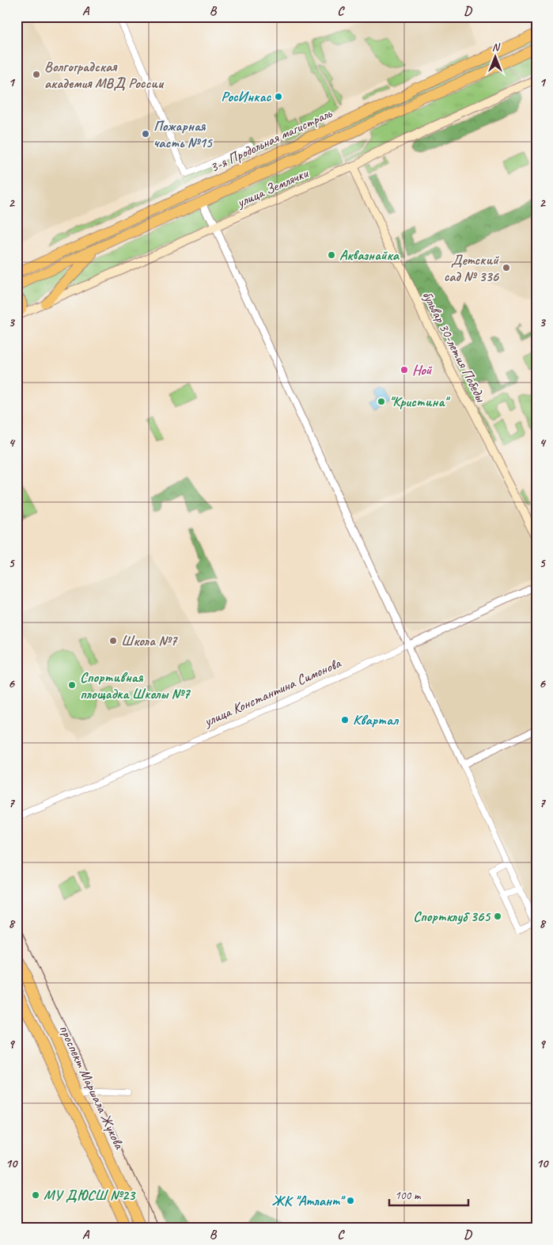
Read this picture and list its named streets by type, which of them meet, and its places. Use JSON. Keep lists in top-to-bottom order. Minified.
{"streets":{"highway":["3-я Продольная магистраль","проспект Маршала Жукова"],"main road":["улица Землячки","бульвар 30-летия Победы"],"street":["улица Константина Симонова"]},"crossings":[["улица Землячки","бульвар 30-летия Победы"]],"places":["Волгоградская академия МВД России","РосИнкас","Пожарная часть №15","Аквазнайка","Детский сад № 336","Ной","\"Кристина\"","Школа №7","Спортивная площадка Школы №7","Квартал","Спортклуб 365","МУ ДЮСШ №23","ЖК \"Атлант\""],"scale_bar":"100 m","north":"top","grid":{"columns":["A","B","C","D"],"rows":["1","2","3","4","5","6","7","8","9","10"]}}
